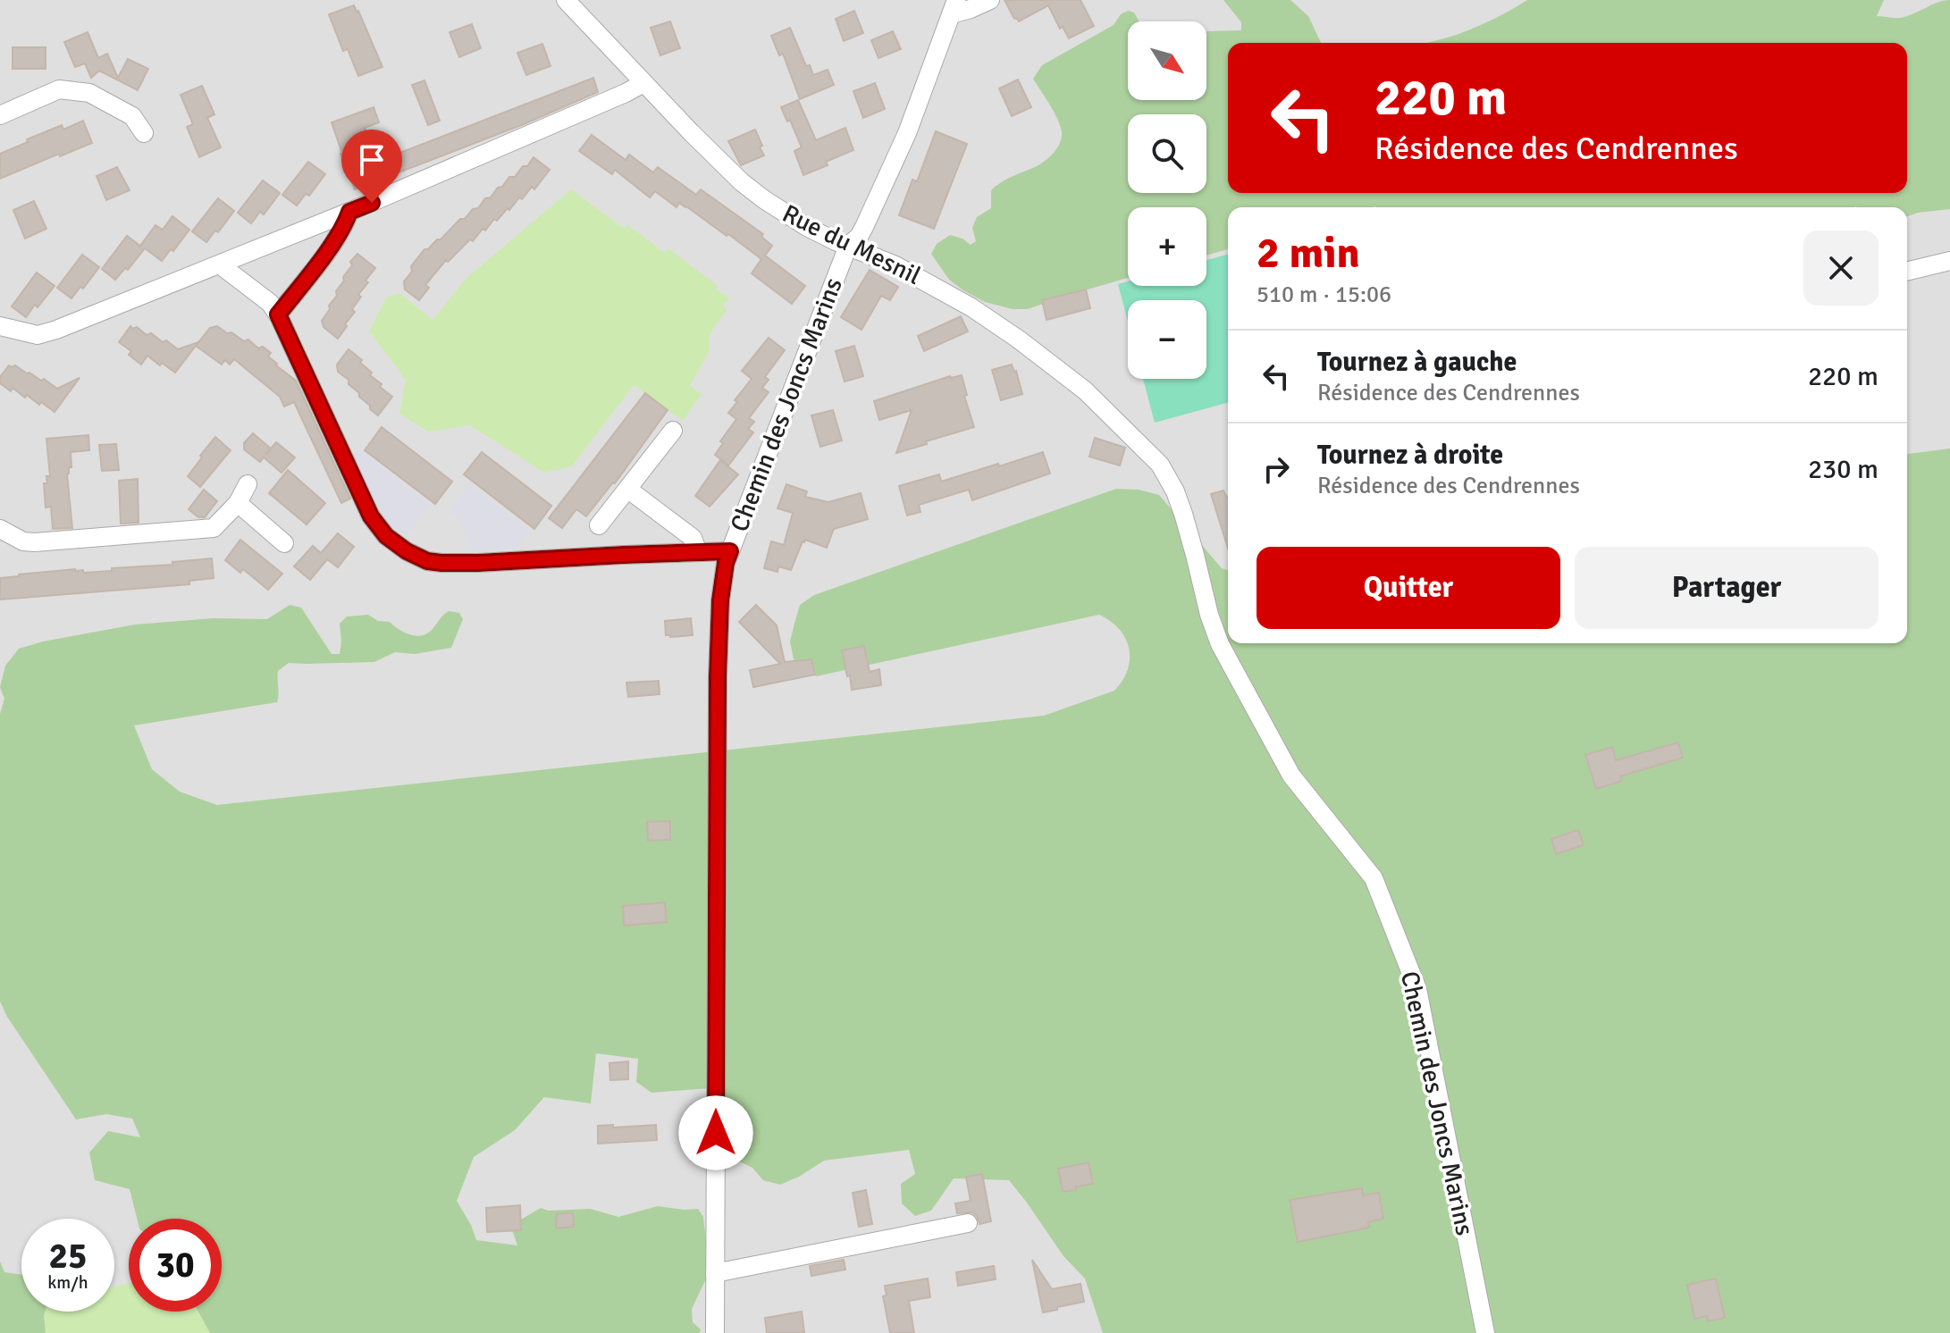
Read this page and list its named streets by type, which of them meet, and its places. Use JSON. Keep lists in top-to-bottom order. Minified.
{"streets":{"street":["Rue du Mesnil","Chemin des Joncs Marins"]},"crossings":[["Rue du Mesnil","Chemin des Joncs Marins"]],"north":"bottom right","page":{"map_buttons":["+","−"],"turn":["220 m","Résidence des Cendrennes"],"heading":["2 min","510 m · 15:06"],"list":[{"name":"Tournez à gauche","note":"Résidence des Cendrennes","value":"220 m"},{"name":"Tournez à droite","note":"Résidence des Cendrennes","value":"230 m"}],"buttons":["Quitter","Partager"],"speed":"25 km/h","limit":"30"}}
